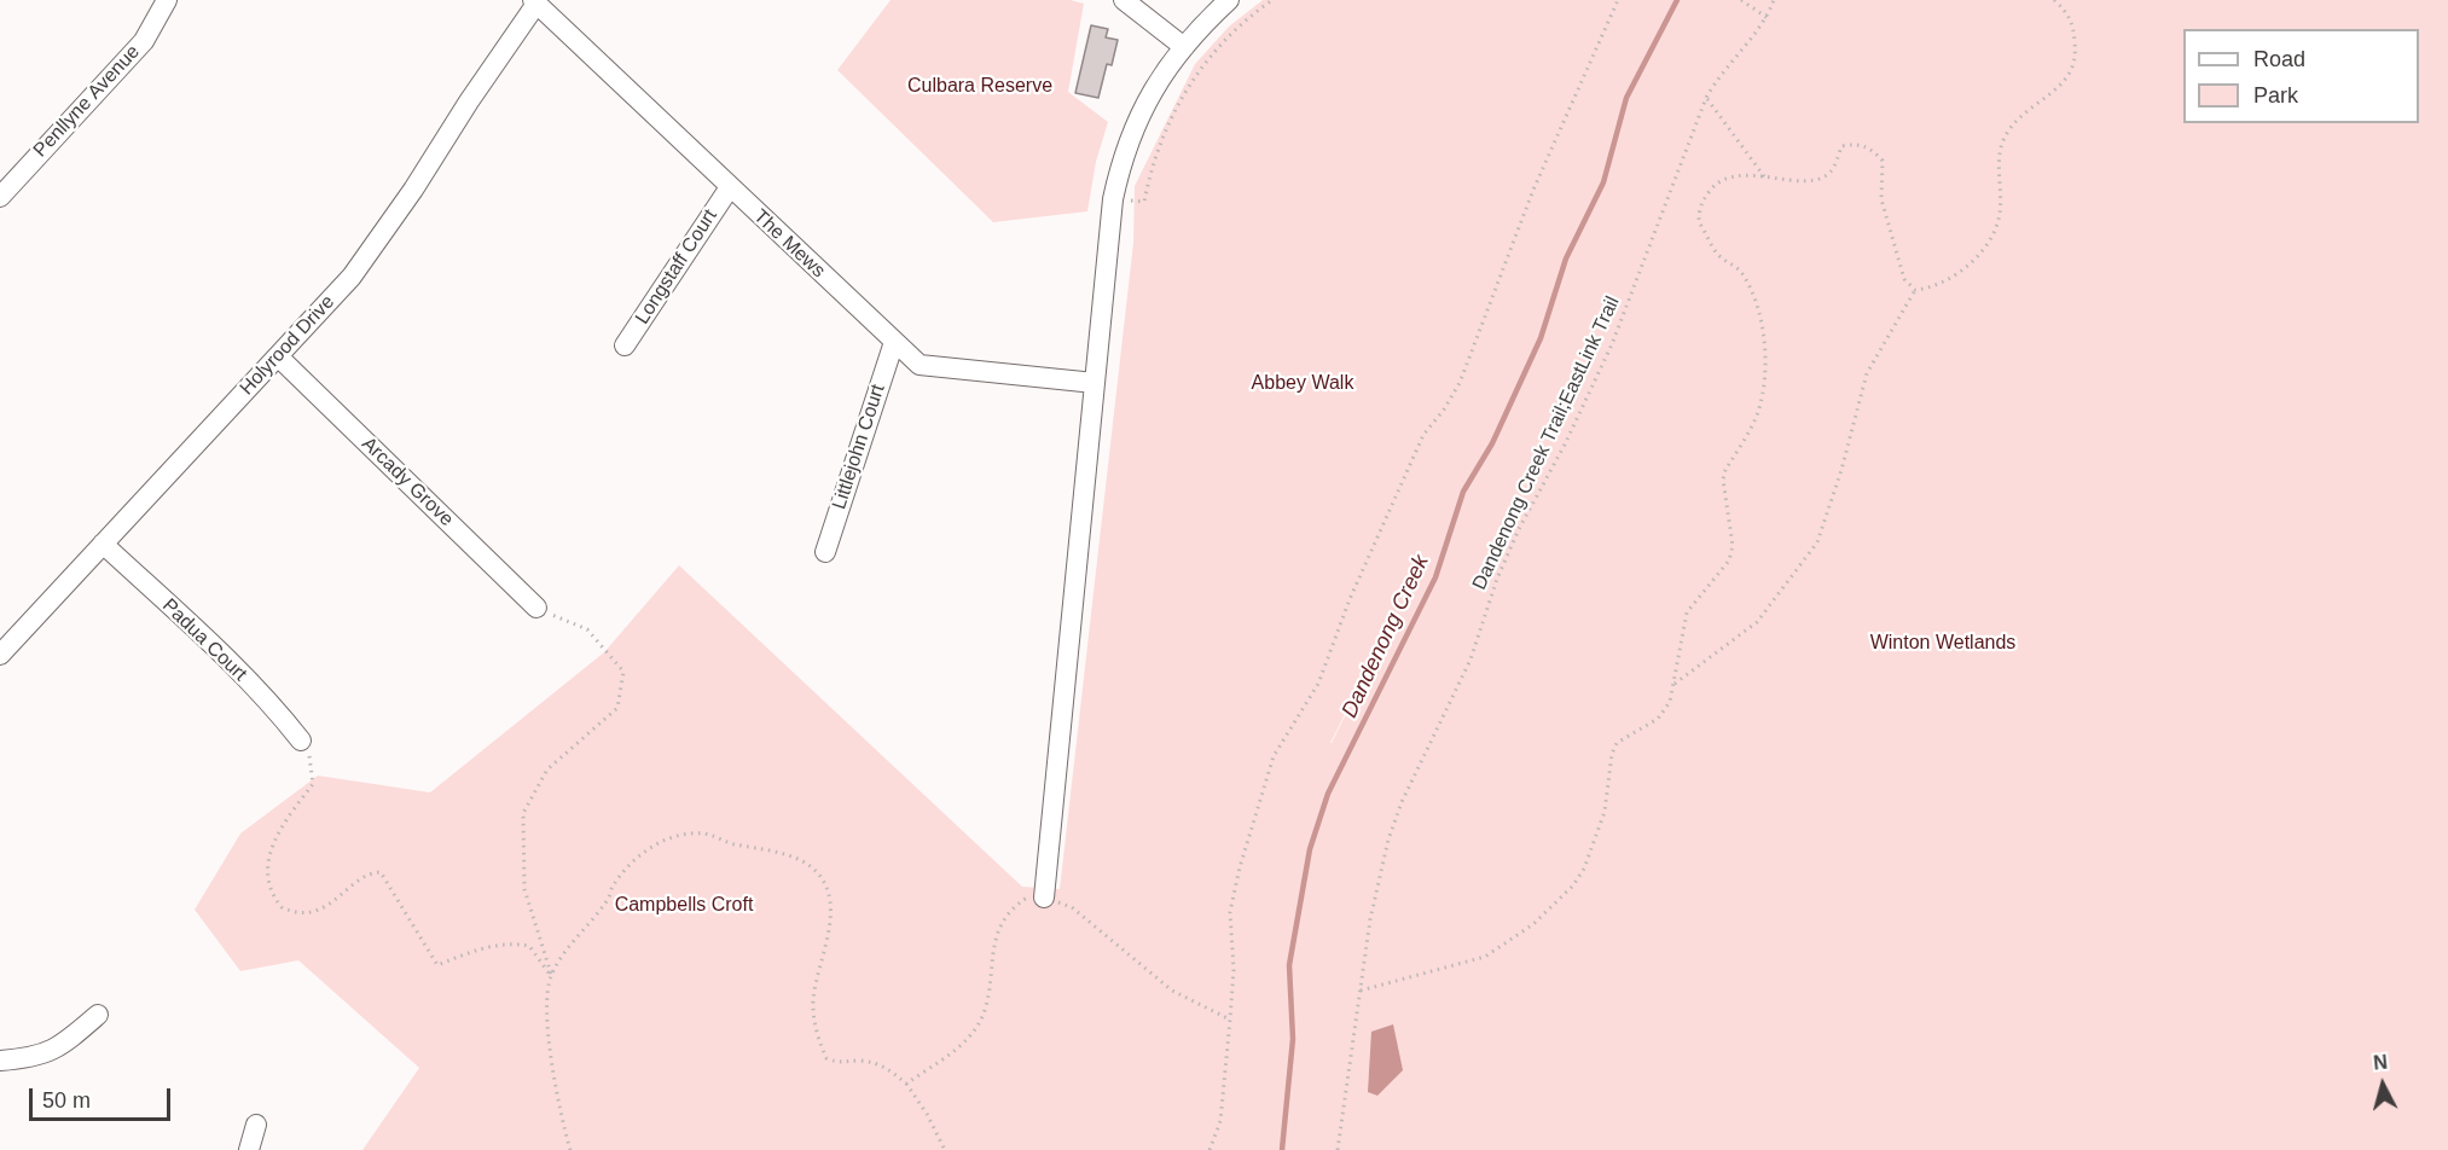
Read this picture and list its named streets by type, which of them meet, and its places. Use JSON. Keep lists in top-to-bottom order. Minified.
{"streets":{"street":["Penllyne Avenue","The Mews","Longstaff Court","Holyrood Drive","Littlejohn Court","Arcady Grove","Padua Court"],"path":["Dandenong Creek Trail;EastLink Trail"]},"crossings":[["The Mews","Longstaff Court"],["The Mews","Holyrood Drive"],["The Mews","Littlejohn Court"],["Holyrood Drive","Arcady Grove"],["Holyrood Drive","Padua Court"]],"water":["Dandenong Creek"],"parks":["Culbara Reserve","Abbey Walk","Winton Wetlands","Campbells Croft"],"legend":["Road","Park"],"scale_bar":"50 m","north":"top"}
